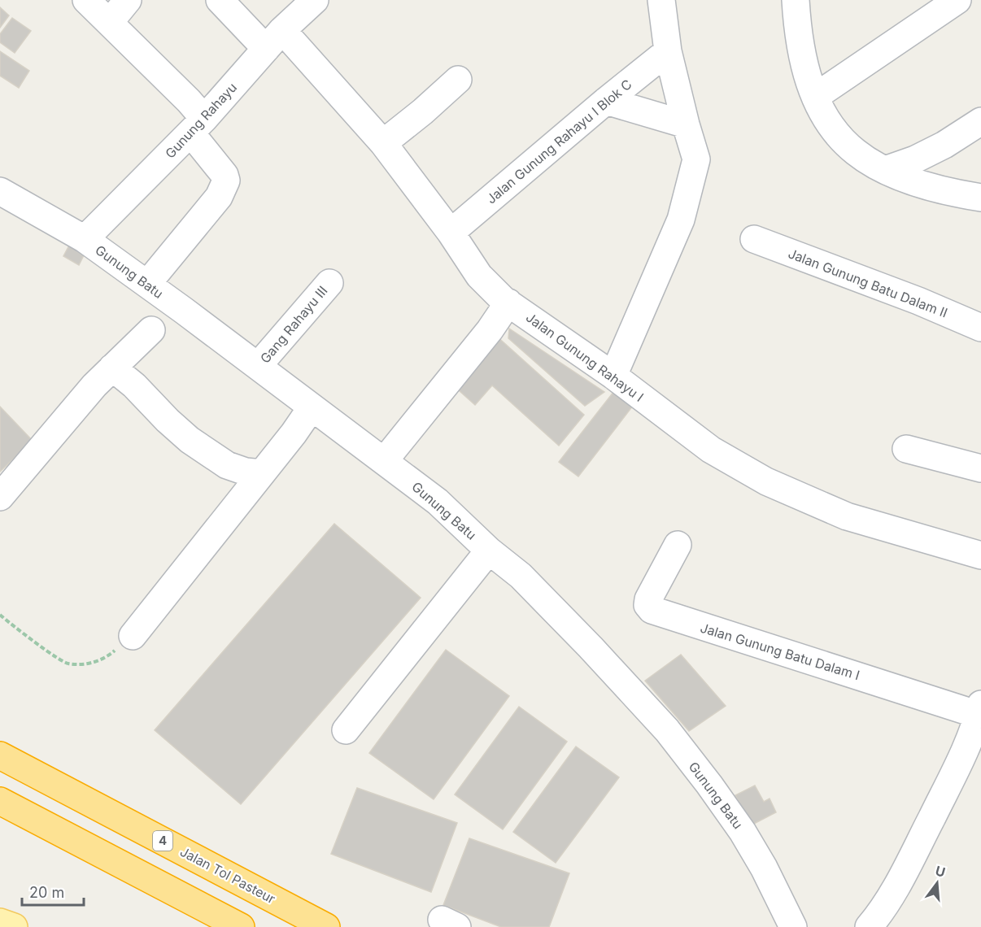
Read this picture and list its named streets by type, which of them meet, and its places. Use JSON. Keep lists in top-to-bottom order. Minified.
{"streets":{"highway":["4","Jalan Tol Pasteur"],"street":["Gunung Rahayu","Jalan Gunung Rahayu I Blok C","Gunung Batu","Jalan Gunung Batu Dalam II","Gang Rahayu III","Jalan Gunung Rahayu I","Jalan Gunung Batu Dalam I"]},"crossings":[["Gunung Rahayu","Gunung Batu"],["Gunung Rahayu","Jalan Gunung Rahayu I"],["Jalan Gunung Rahayu I Blok C","Jalan Gunung Rahayu I"],["Gunung Batu","Gang Rahayu III"]],"scale_bar":"20 m","north":"top"}
